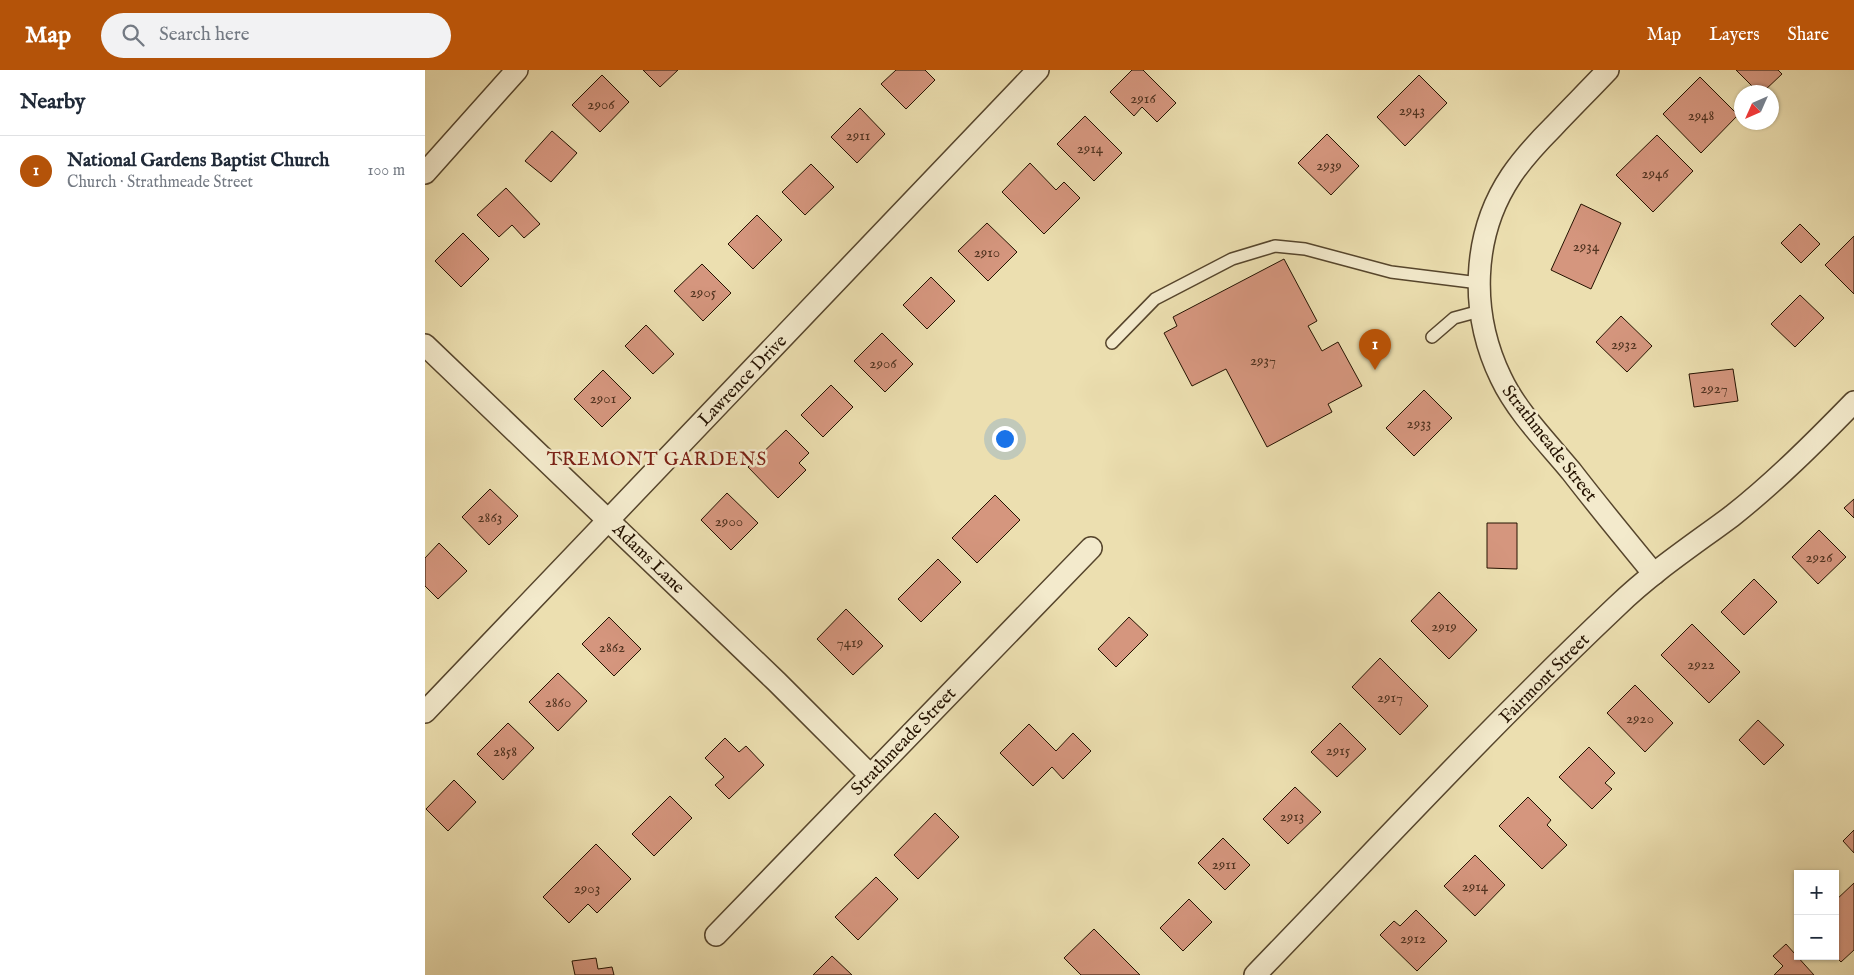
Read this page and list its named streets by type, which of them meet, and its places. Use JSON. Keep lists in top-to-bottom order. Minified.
{"streets":{"street":["Lawrence Drive","Strathmeade Street","Adams Lane","Fairmont Street"]},"crossings":[["Lawrence Drive","Adams Lane"],["Strathmeade Street","Adams Lane"],["Strathmeade Street","Fairmont Street"]],"districts":["TREMONT GARDENS"],"house_numbers":["2916","2906","2943","2948","2911","2914","2939","2946","2934","2910","2905","2932","2937","2906","2927","2901","2933","2863","2900","2926","2919","7419","2862","2922","2917","2860","2920","2915","2858","2913","2911","2914","2903","2912"],"north":"bottom left","page":{"header":"Map","search":"Search here","nav":["Map","Layers","Share"],"heading":"Nearby","list":[{"mark":"1","name":"National Gardens Baptist Church","note":"Church · Strathmeade Street","value":"100 m"}],"pins":"1","map_buttons":["+","−"]}}
